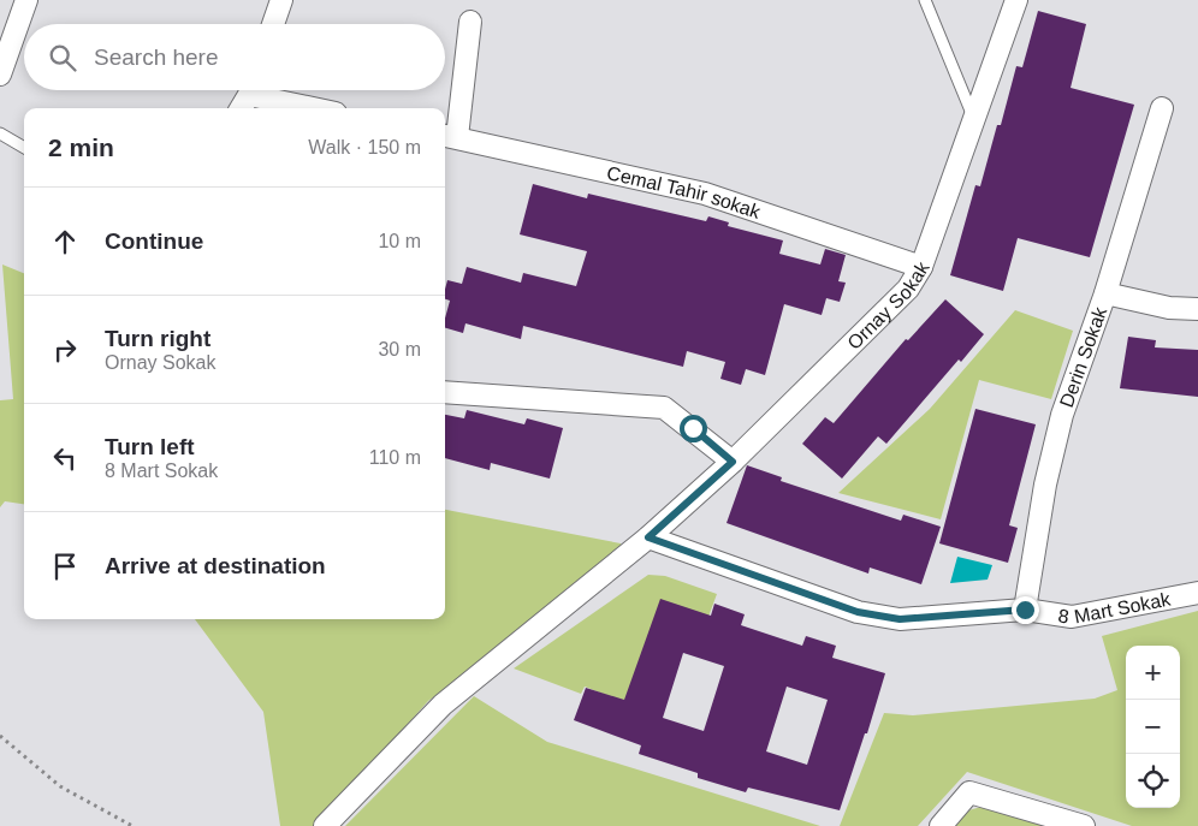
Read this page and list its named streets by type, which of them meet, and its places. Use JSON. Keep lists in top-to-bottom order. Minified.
{"streets":{"street":["Cemal Tahir sokak","Ornay Sokak","Derin Sokak","8 Mart Sokak"]},"crossings":[["Cemal Tahir sokak","Ornay Sokak"],["Ornay Sokak","8 Mart Sokak"],["Derin Sokak","8 Mart Sokak"]],"page":{"search":"Search here","heading":["2 min","Walk · 150 m"],"list":[["Continue","10 m"],["Turn right","Ornay Sokak","30 m"],["Turn left","8 Mart Sokak","110 m"],"Arrive at destination"],"map_buttons":["+","−"]}}
